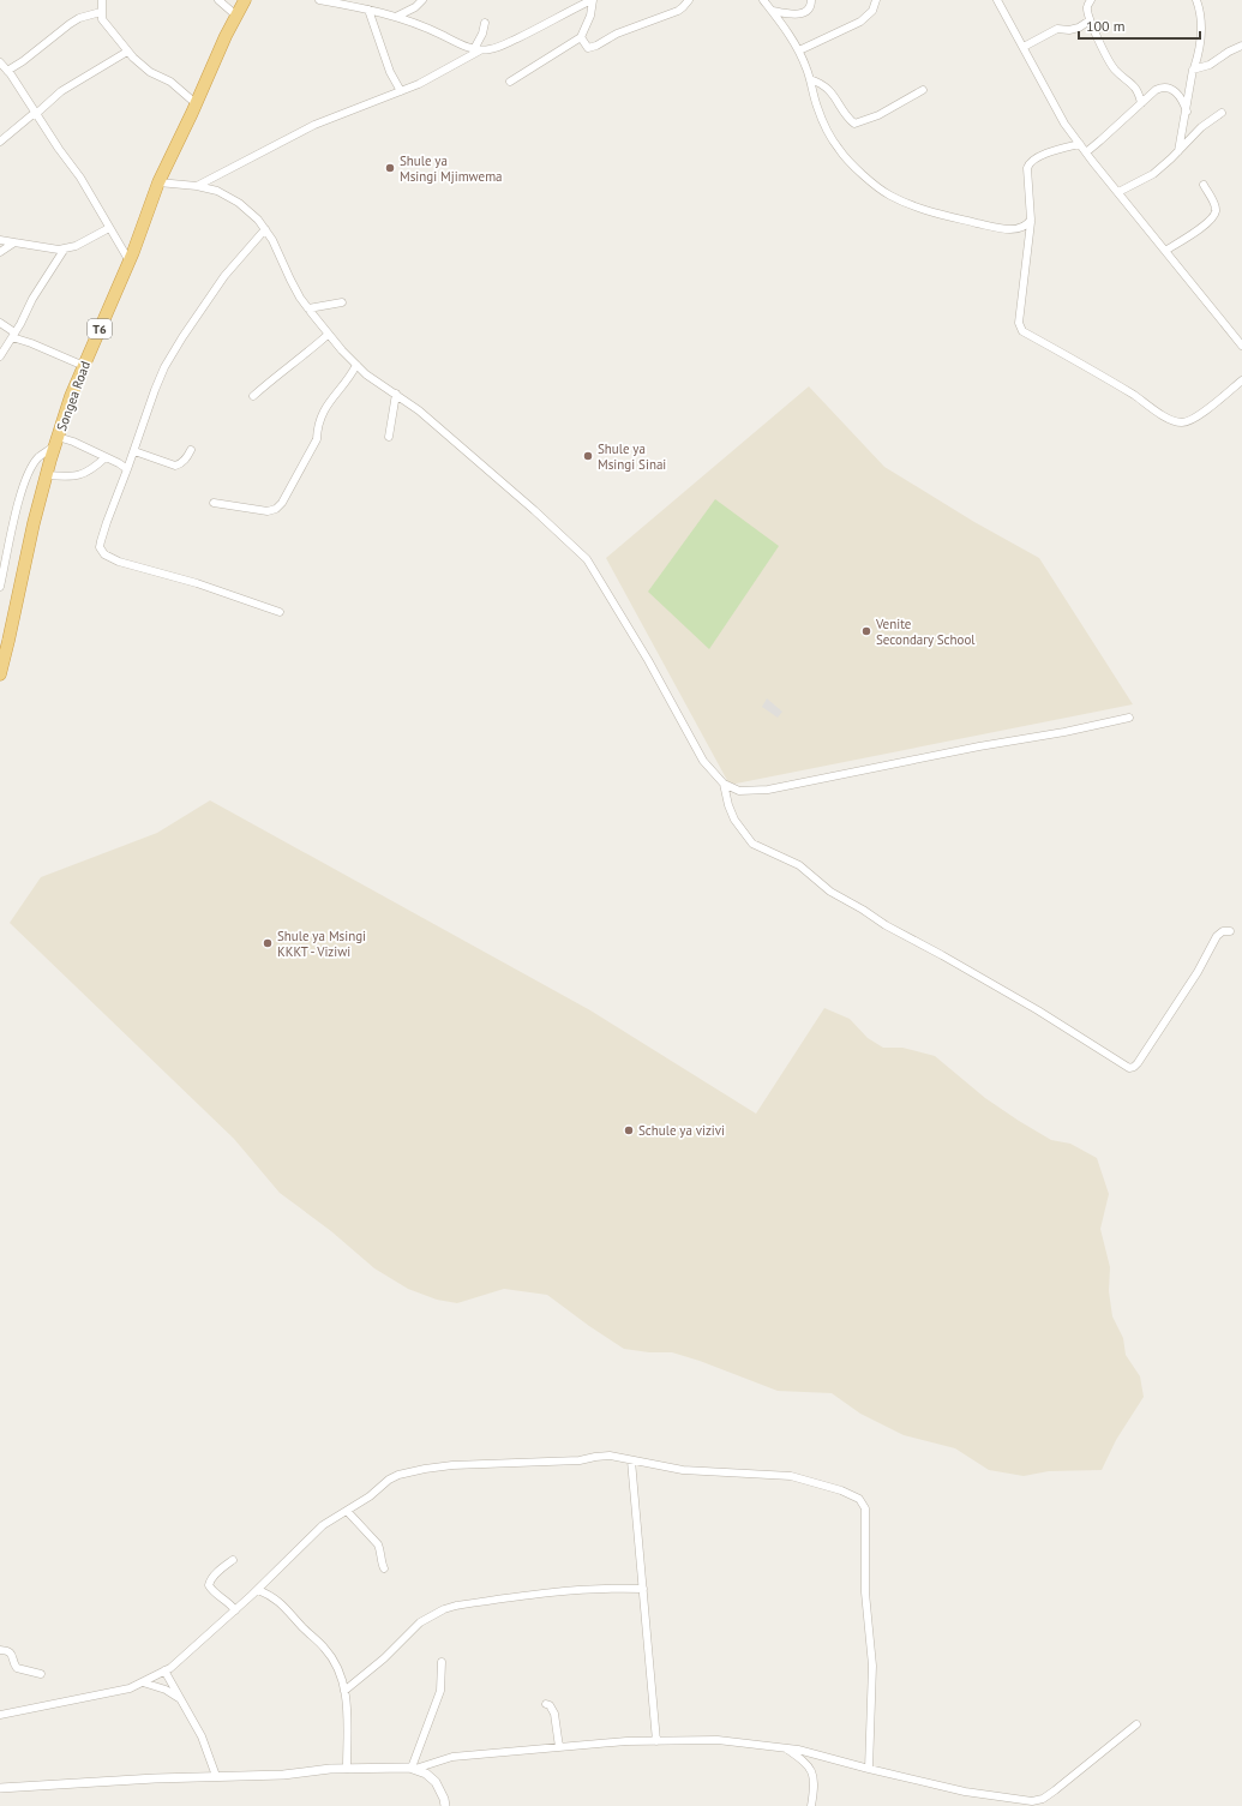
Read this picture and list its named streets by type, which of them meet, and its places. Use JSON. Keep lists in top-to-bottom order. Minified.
{"streets":{"highway":["T6","Songea Road"]},"places":["Shule ya Msingi Mjimwema","Shule ya Msingi Sinai","Venite Secondary School","Shule ya Msingi KKKT - Viziwi","Schule ya vizivi"],"scale_bar":"100 m"}
